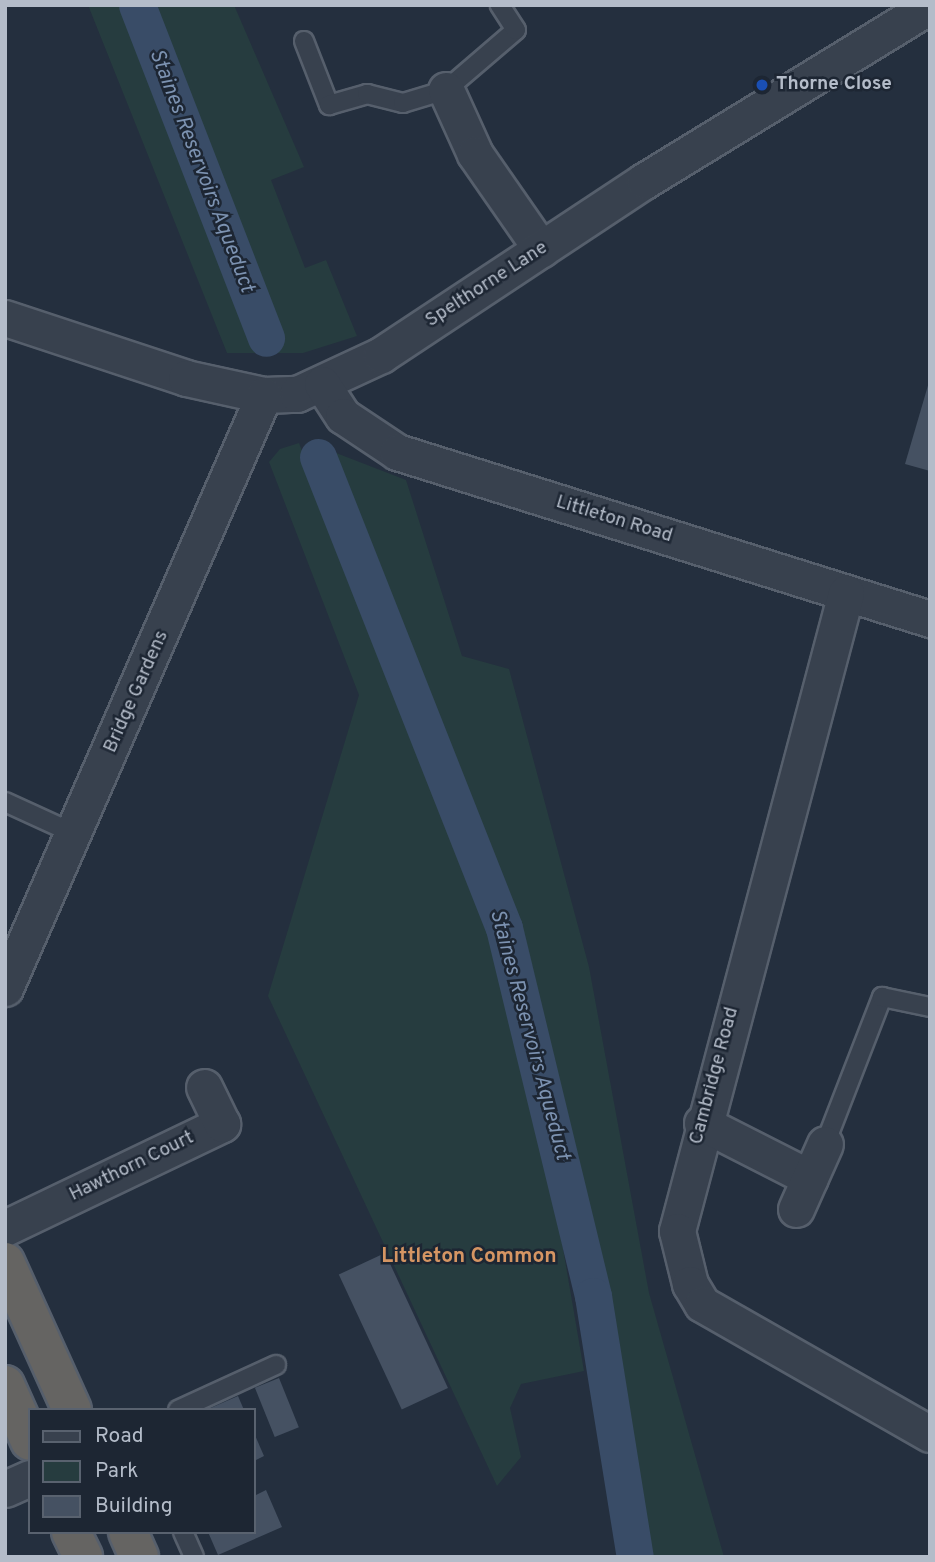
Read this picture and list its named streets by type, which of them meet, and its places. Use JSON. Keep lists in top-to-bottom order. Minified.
{"streets":{"street":["Spelthorne Lane","Littleton Road","Bridge Gardens","Cambridge Road","Hawthorn Court"]},"crossings":[["Spelthorne Lane","Littleton Road"],["Spelthorne Lane","Bridge Gardens"],["Littleton Road","Cambridge Road"]],"districts":["Littleton Common"],"water":["Staines Reservoirs Aqueduct"],"places":["Thorne Close"],"legend":["Road","Park","Building"]}
